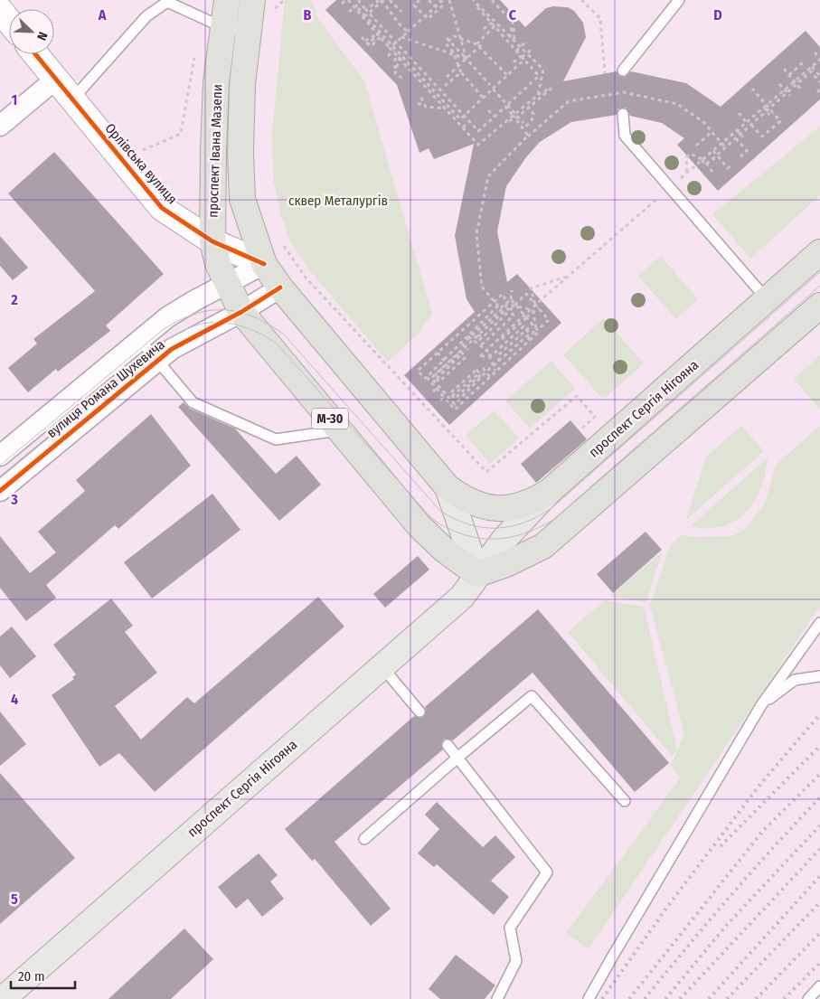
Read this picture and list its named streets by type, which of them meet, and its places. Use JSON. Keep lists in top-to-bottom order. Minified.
{"streets":{"highway":["проспект Івана Мазепи","проспект Сергія Нігояна","М-30"],"street":["Орлівська вулиця","вулиця Романа Шухевича"]},"crossings":[["проспект Івана Мазепи","Орлівська вулиця"],["проспект Івана Мазепи","вулиця Романа Шухевича"],["проспект Івана Мазепи","проспект Сергія Нігояна"],["Орлівська вулиця","вулиця Романа Шухевича"]],"parks":["сквер Металургів"],"scale_bar":"20 m","north":"bottom right","grid":{"columns":["A","B","C","D"],"rows":["1","2","3","4","5"]}}
